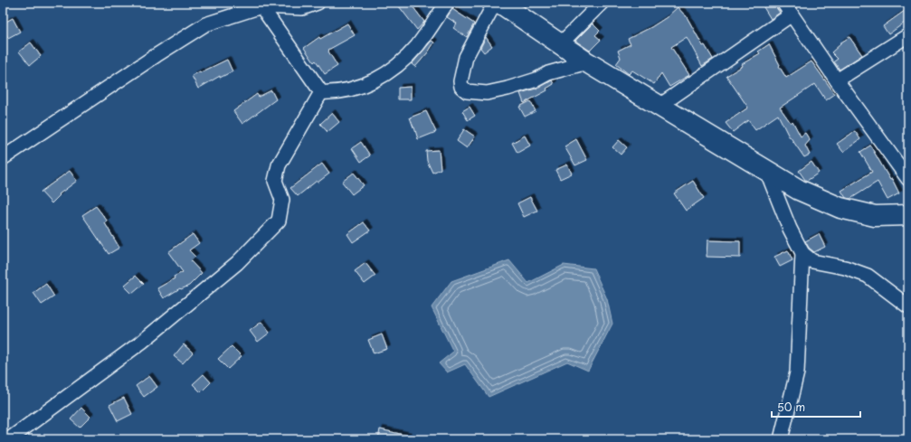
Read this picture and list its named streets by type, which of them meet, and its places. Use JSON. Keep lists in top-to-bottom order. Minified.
{"scale_bar":"50 m"}
